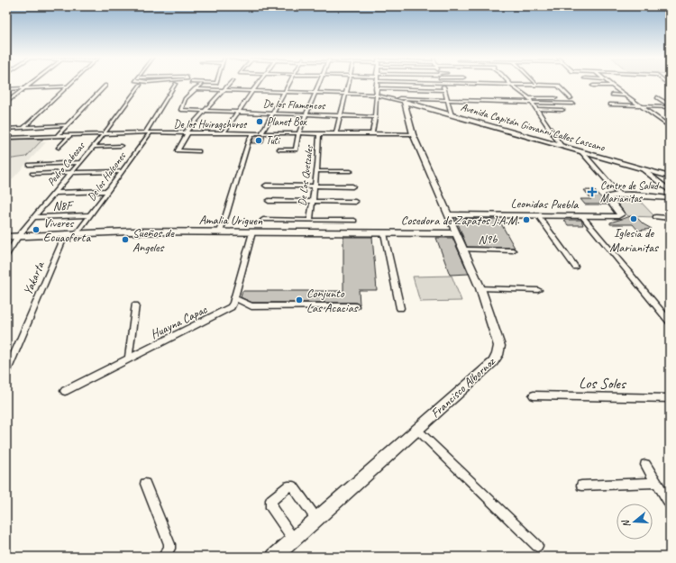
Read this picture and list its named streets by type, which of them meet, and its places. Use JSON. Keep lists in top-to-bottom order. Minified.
{"streets":{"street":["De los Flamencos","De los Huiragchuros","Avenida Capitán Giovanni Calles Lascano","Pedro Cabezas","De Los Quetzales","De los Halcones","Leonidas Puebla","N8F","Amalia Uriguen","N9b","Yakarta","Huayna Capac","Los Soles","Francisco Albornoz"]},"crossings":[["De los Flamencos","Avenida Capitán Giovanni Calles Lascano"],["De los Huiragchuros","Pedro Cabezas"],["De los Huiragchuros","De Los Quetzales"],["De los Huiragchuros","De los Halcones"],["De los Huiragchuros","Francisco Albornoz"],["Avenida Capitán Giovanni Calles Lascano","Francisco Albornoz"],["Pedro Cabezas","N8F"],["Pedro Cabezas","Amalia Uriguen"],["De los Halcones","N8F"],["De los Halcones","Amalia Uriguen"],["Leonidas Puebla","Francisco Albornoz"],["Amalia Uriguen","Yakarta"],["Amalia Uriguen","Huayna Capac"],["Amalia Uriguen","Francisco Albornoz"],["N9b","Francisco Albornoz"]],"places":{"other":["Planet Box","Tuti","Iglesia de Marianitas","Cosedora de Zapatos J.A.M.","Viveres Ecuaoferta","Sueños de Angeles","Conjunto Las Acacias"],"health":["Centro de Salud Marianitas"]},"north":"left"}
